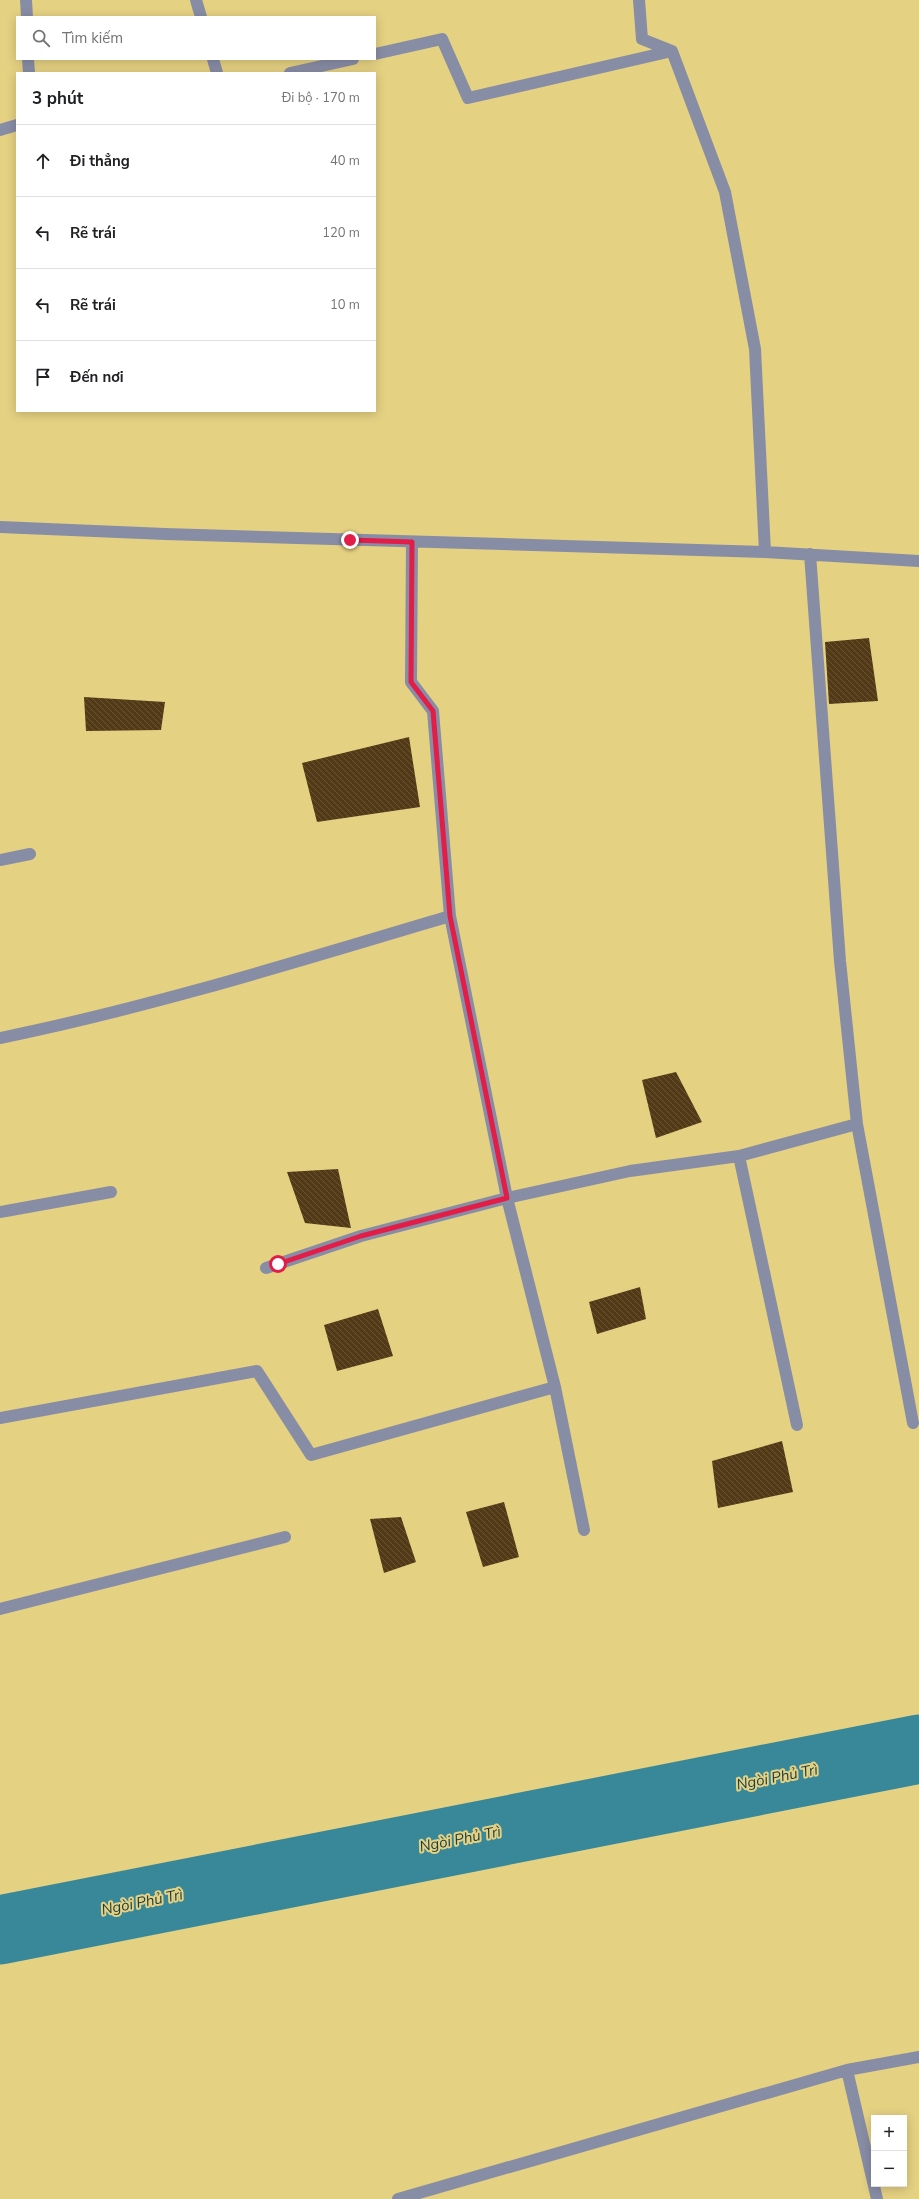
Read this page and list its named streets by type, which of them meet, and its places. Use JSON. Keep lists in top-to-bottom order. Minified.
{"water":["Ngòi Phủ Trì"],"page":{"search":"Tìm kiếm","heading":["3 phút","Đi bộ · 170 m"],"list":[["Đi thẳng","40 m"],["Rẽ trái","120 m"],["Rẽ trái","10 m"],"Đến nơi"],"map_buttons":["+","−"]}}
